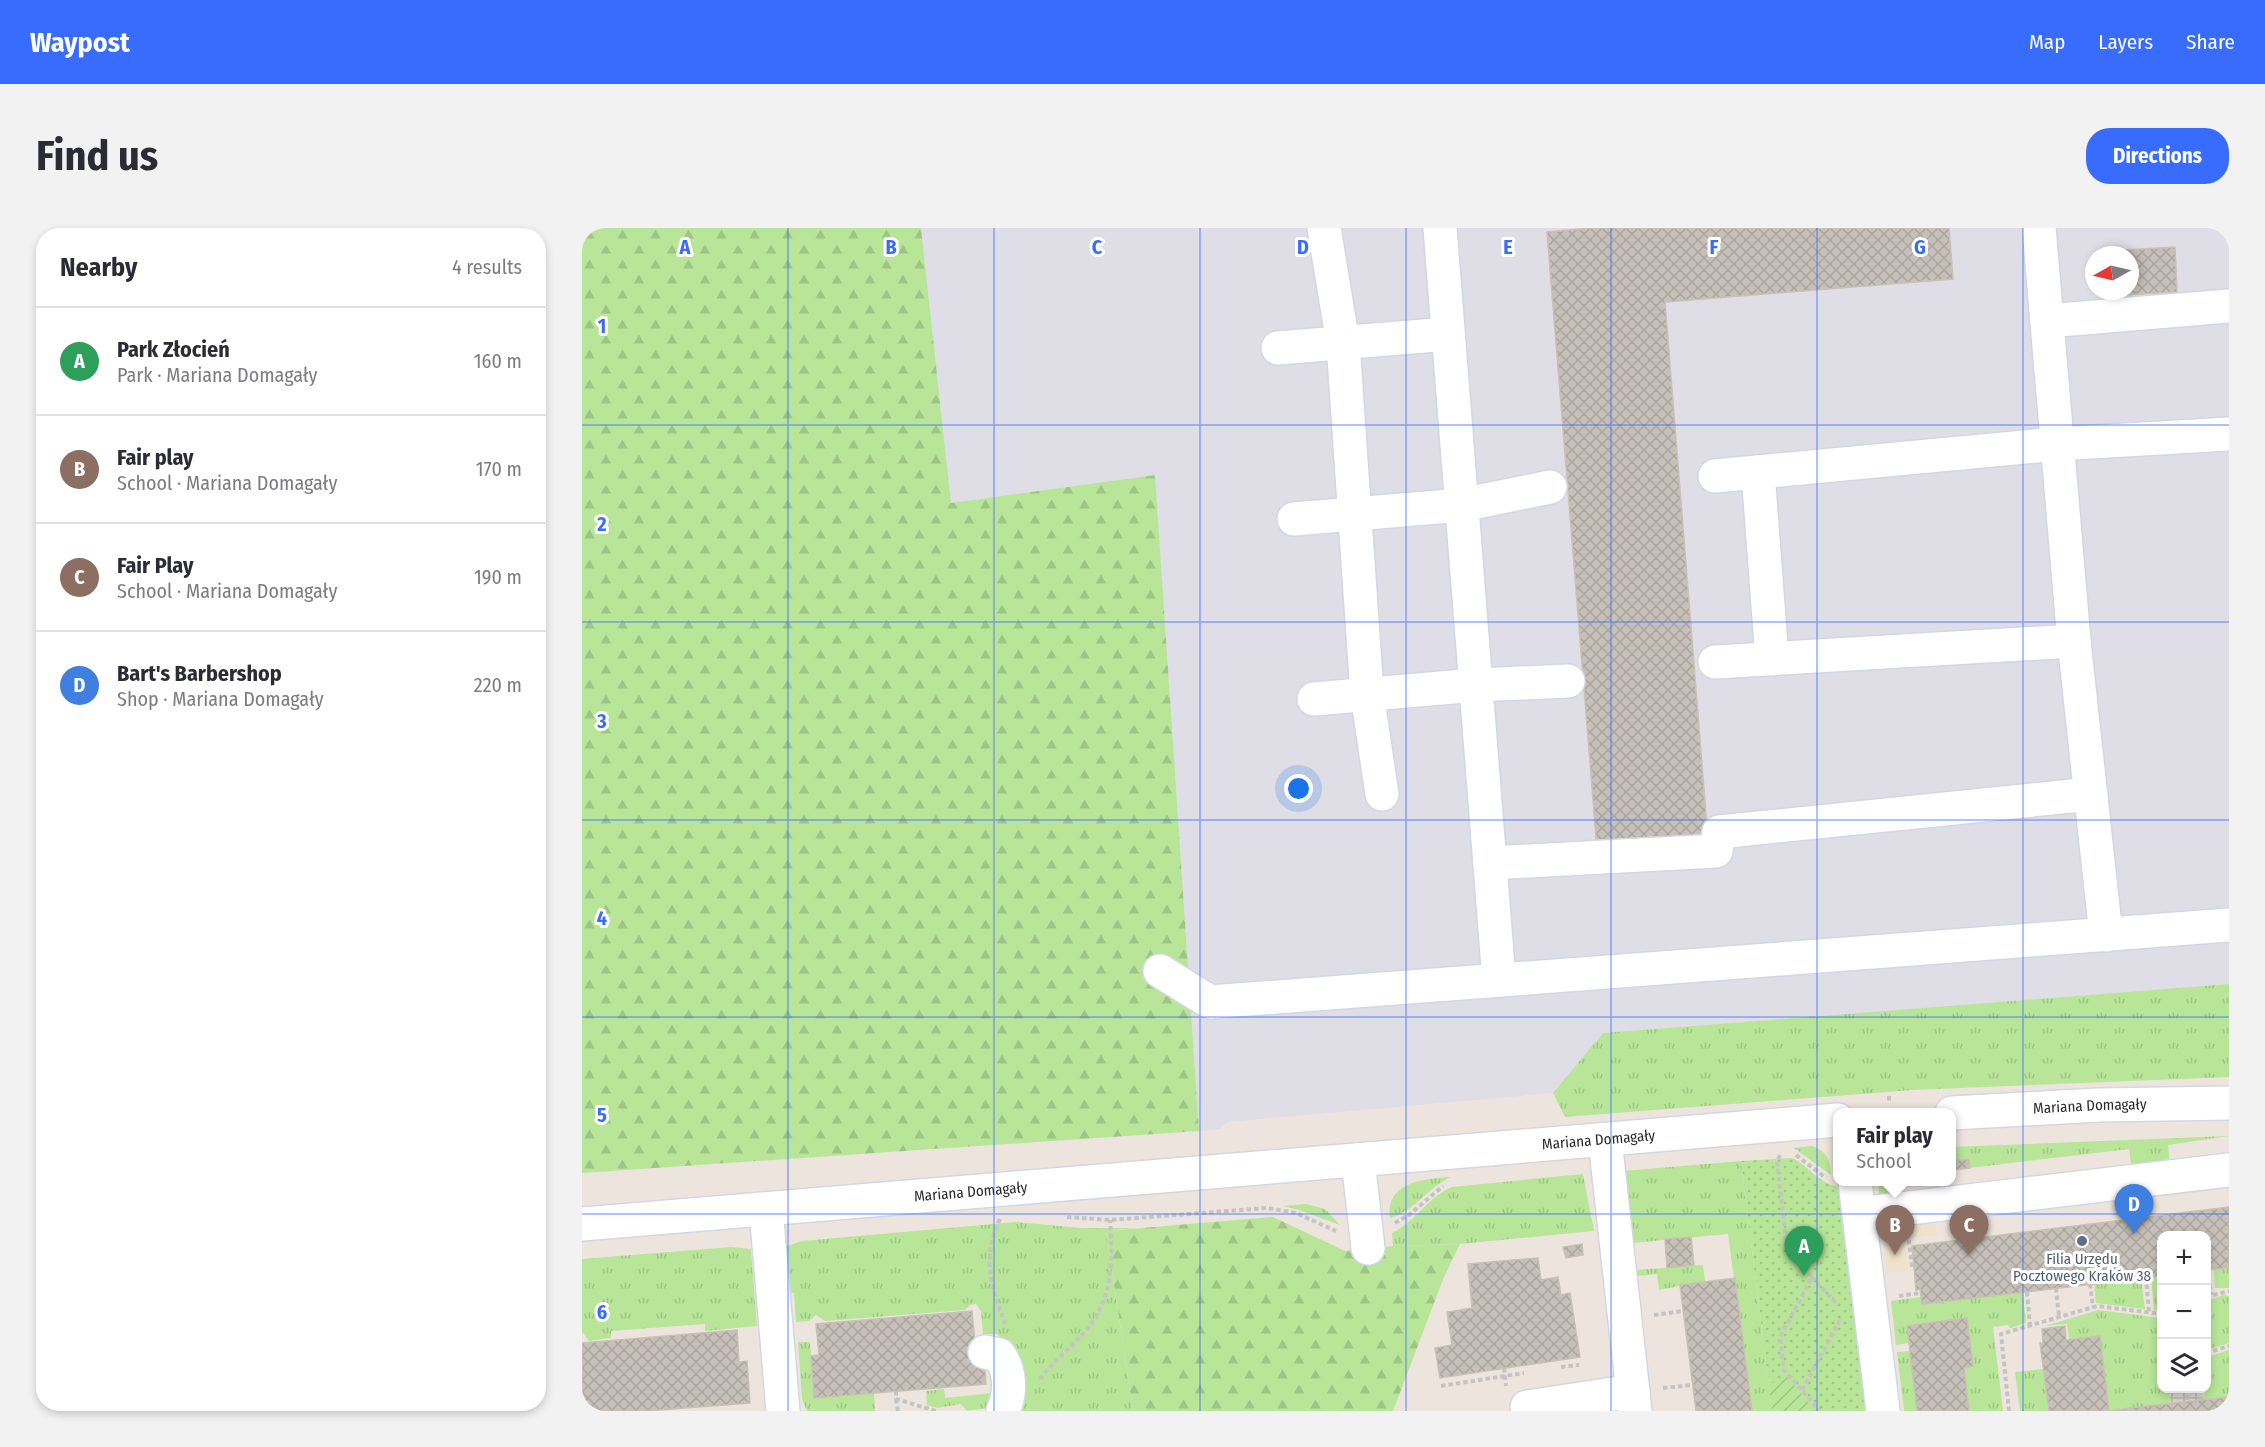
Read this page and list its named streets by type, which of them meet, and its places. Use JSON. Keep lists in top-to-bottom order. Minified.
{"streets":{"street":["Mariana Domagały"]},"places":["Filia Urzędu Pocztowego Kraków 38"],"north":"left","page":{"header":"Waypost","nav":["Map","Layers","Share"],"buttons":"Directions","title":"Find us","heading":["Nearby","4 results"],"list":[{"mark":"A","name":"Park Złocień","note":"Park · Mariana Domagały","value":"160 m"},{"mark":"B","name":"Fair play","note":"School · Mariana Domagały","value":"170 m"},{"mark":"C","name":"Fair Play","note":"School · Mariana Domagały","value":"190 m"},{"mark":"D","name":"Bart's Barbershop","note":"Shop · Mariana Domagały","value":"220 m"}],"popup":["Fair play","School"],"pins":["D","B","C","A"],"map_buttons":["+","−"]},"grid":{"columns":["A","B","C","D","E","F","G"],"rows":["1","2","3","4","5","6"]}}
